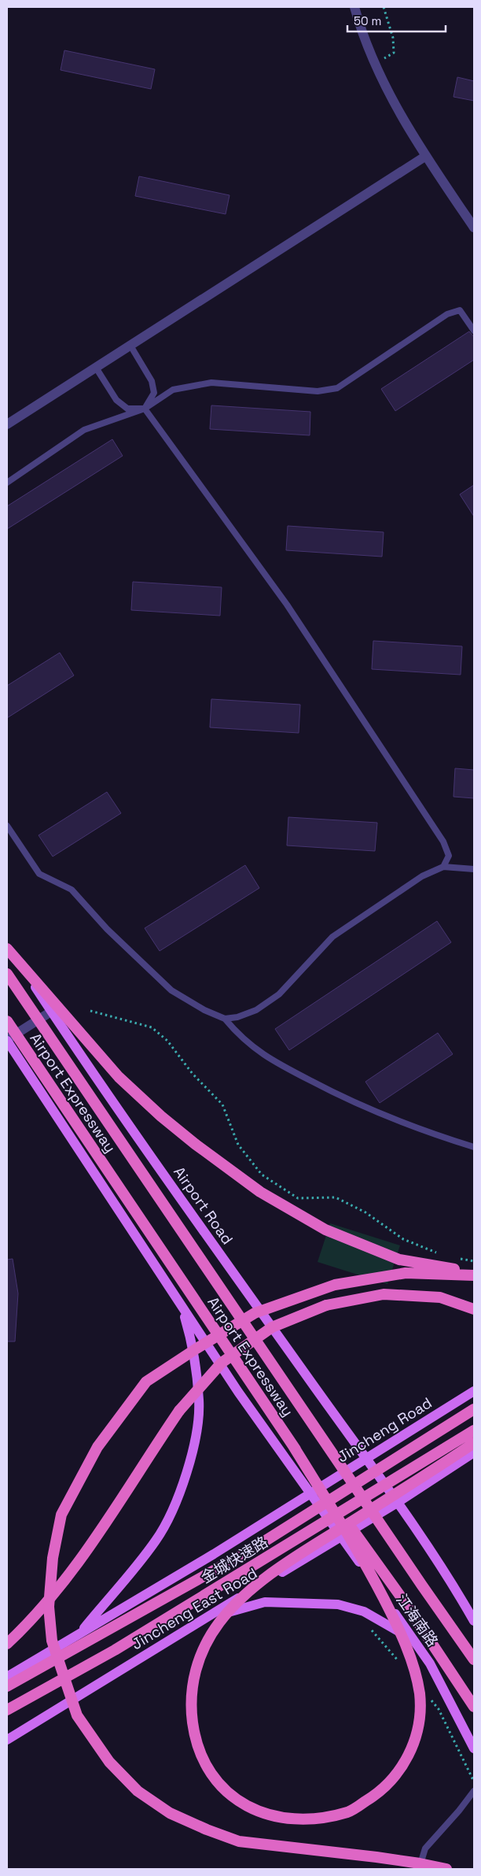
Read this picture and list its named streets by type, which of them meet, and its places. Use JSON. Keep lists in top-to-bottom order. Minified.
{"streets":{"highway":["Airport Expressway","金城快速路"],"main road":["Airport Road","Jincheng Road","Jincheng East Road","江海南路"]},"crossings":[["Airport Road","Jincheng Road"],["Airport Road","Jincheng East Road"],["Jincheng Road","江海南路"],["Jincheng East Road","江海南路"]],"scale_bar":"50 m"}
